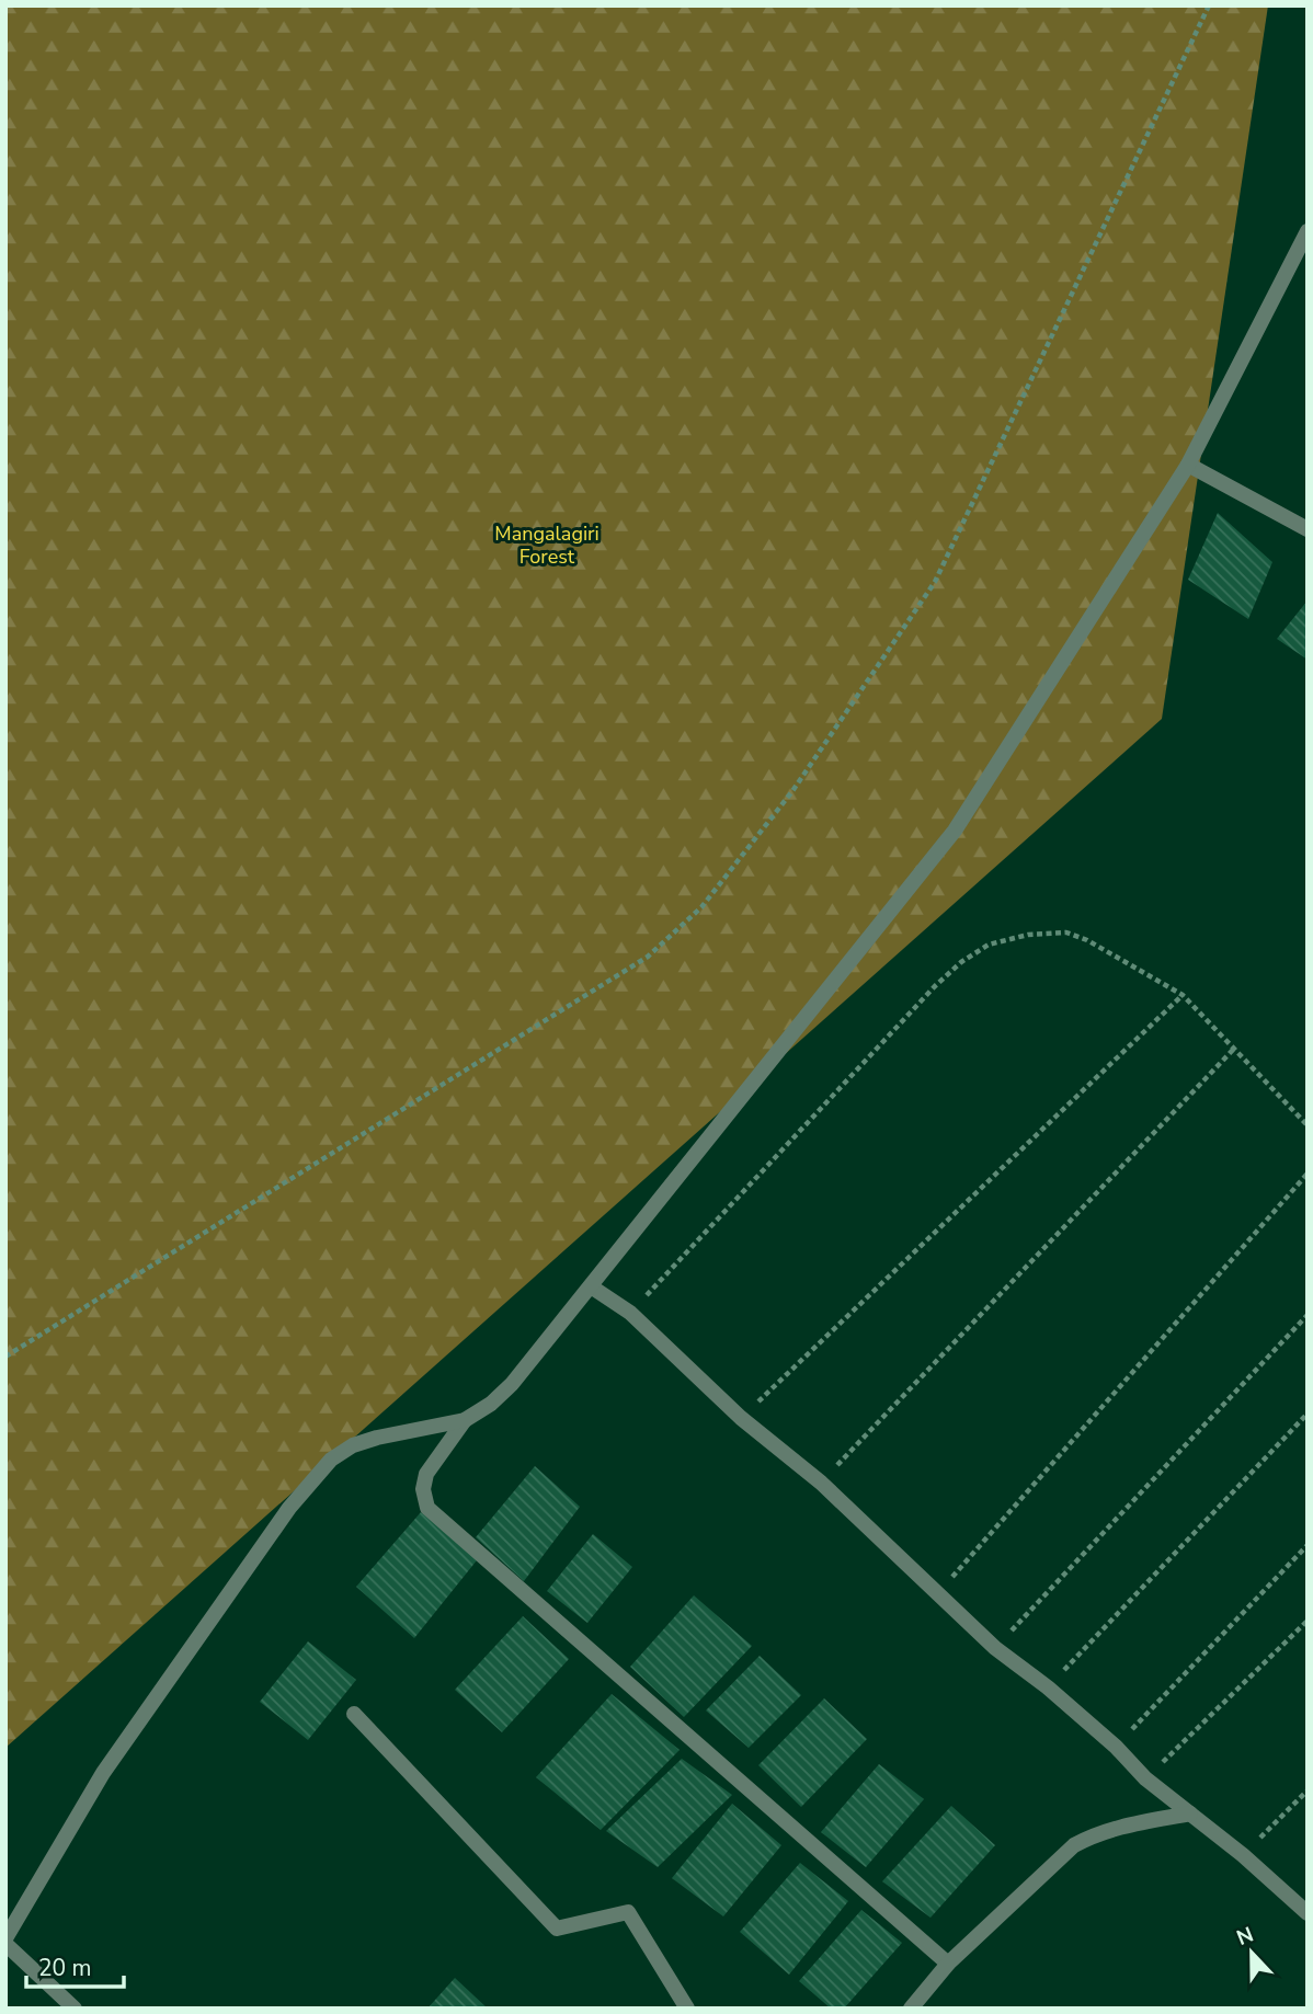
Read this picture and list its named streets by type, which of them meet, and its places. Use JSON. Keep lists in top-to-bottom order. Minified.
{"parks":["Mangalagiri Forest"],"scale_bar":"20 m","north":"top"}
